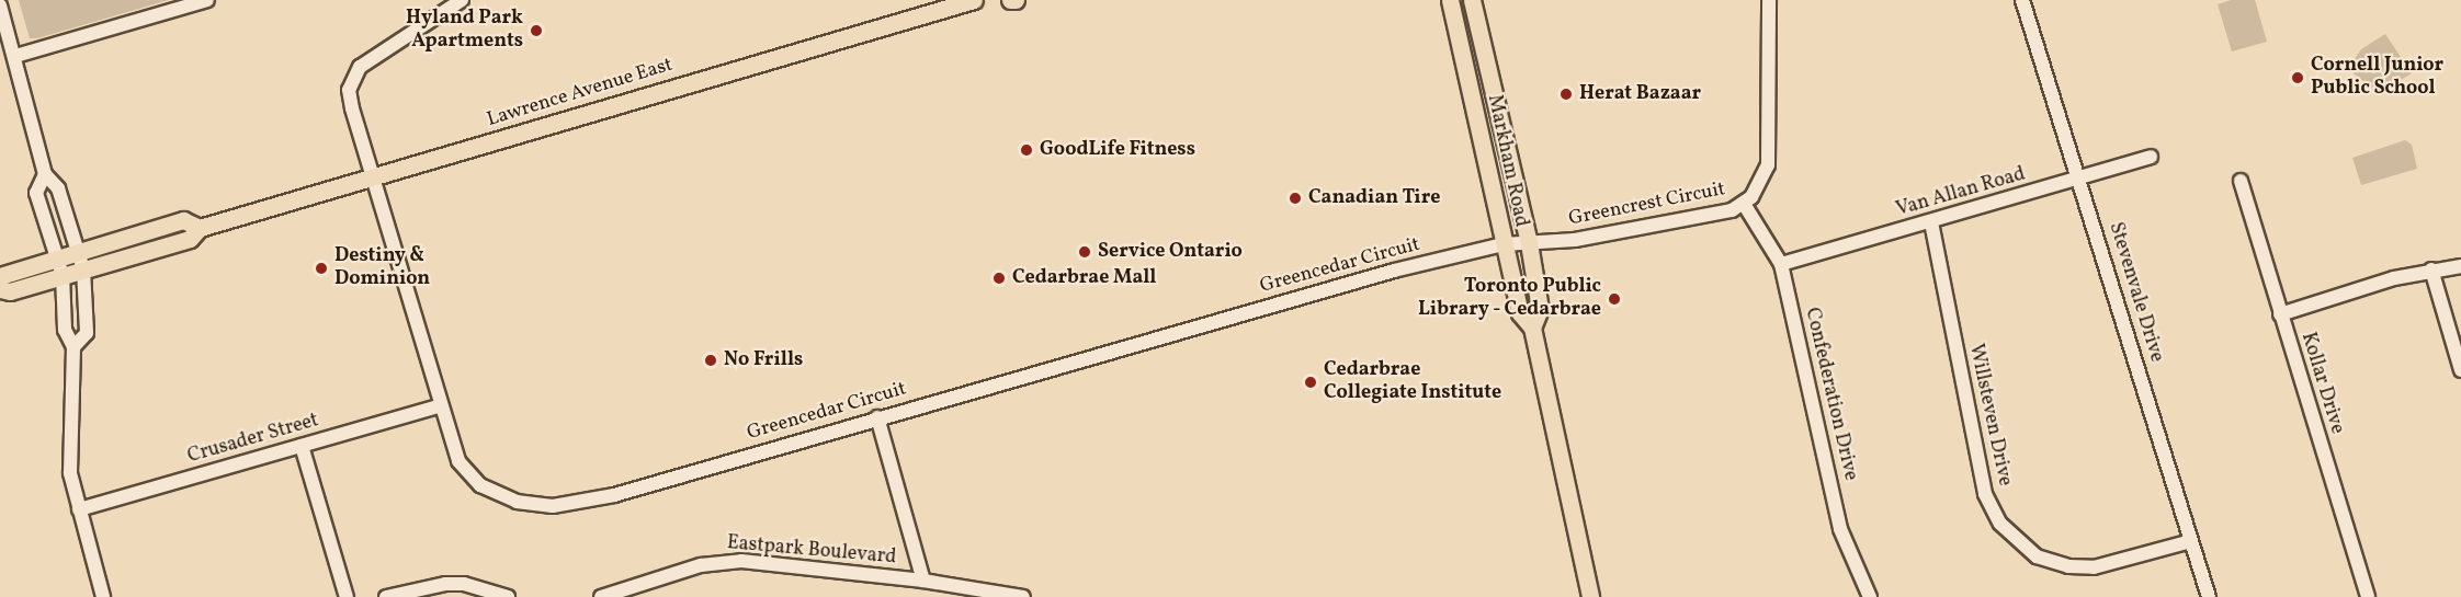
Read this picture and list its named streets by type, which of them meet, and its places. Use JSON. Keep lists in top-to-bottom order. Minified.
{"streets":{"main road":["Lawrence Avenue East","Markham Road"],"street":["Van Allan Road","Greencrest Circuit","Greencedar Circuit","Stevenvale Drive","Kollar Drive","Confederation Drive","Willsteven Drive","Crusader Street","Eastpark Boulevard"]},"crossings":[["Lawrence Avenue East","Greencedar Circuit"],["Markham Road","Greencrest Circuit"],["Markham Road","Greencedar Circuit"],["Van Allan Road","Stevenvale Drive"],["Van Allan Road","Confederation Drive"],["Van Allan Road","Willsteven Drive"],["Greencrest Circuit","Greencedar Circuit"],["Greencrest Circuit","Confederation Drive"],["Greencedar Circuit","Crusader Street"],["Stevenvale Drive","Willsteven Drive"]],"places":["Hyland Park Apartments","Cornell Junior Public School","Herat Bazaar","GoodLife Fitness","Canadian Tire","Service Ontario","Destiny & Dominion","Cedarbrae Mall","Toronto Public Library - Cedarbrae","No Frills","Cedarbrae Collegiate Institute"]}
